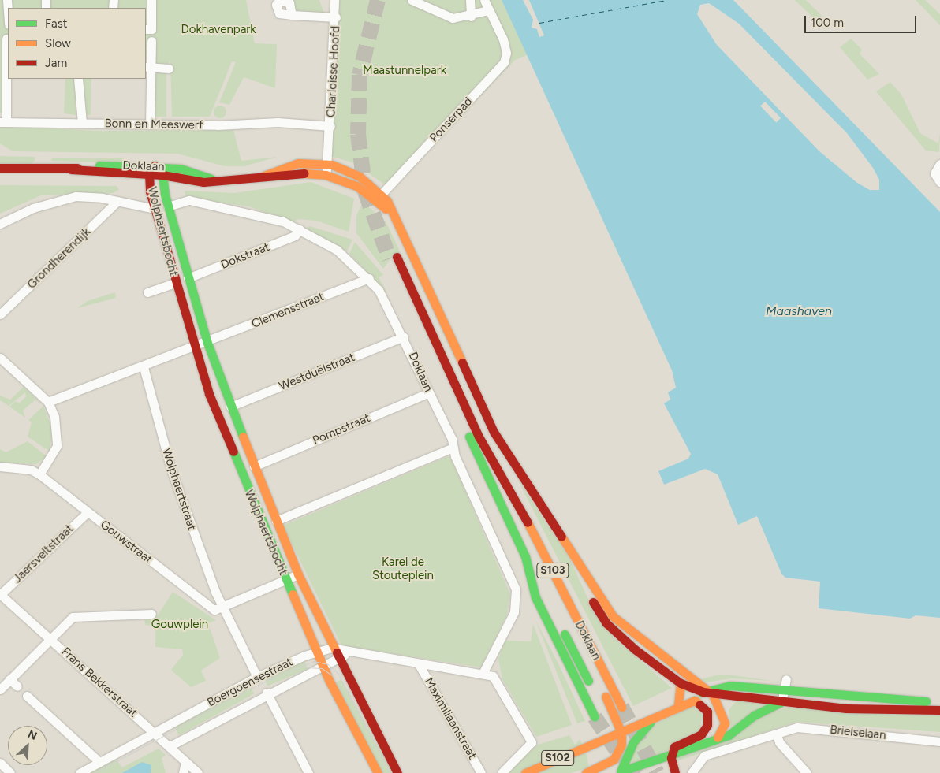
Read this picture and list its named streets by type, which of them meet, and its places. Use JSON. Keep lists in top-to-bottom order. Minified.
{"streets":{"main road":["Doklaan","Wolphaertsbocht","S103","Brielselaan","S102"],"street":["Charloisse Hoofd","Ponserpad","Bonn en Meeswerf","Dokstraat","Grondherendijk","Clemensstraat","Westduëlstraat","Pompstraat","Wolphaertstraat","Gouwstraat","Jaersveltstraat","Frans Bekkerstraat","Boergoensestraat","Maximiliaanstraat"]},"crossings":[["Charloisse Hoofd","Bonn en Meeswerf"],["Charloisse Hoofd","Doklaan"],["Ponserpad","Doklaan"],["Doklaan","Wolphaertsbocht"],["Doklaan","Dokstraat"],["Doklaan","Clemensstraat"],["Doklaan","Westduëlstraat"],["Doklaan","Pompstraat"],["Doklaan","Boergoensestraat"],["Doklaan","Brielselaan"],["Wolphaertsbocht","Dokstraat"],["Wolphaertsbocht","Clemensstraat"],["Wolphaertsbocht","Westduëlstraat"],["Wolphaertsbocht","Pompstraat"],["Wolphaertsbocht","Boergoensestraat"],["Wolphaertstraat","Gouwstraat"],["Wolphaertstraat","Boergoensestraat"],["Gouwstraat","Jaersveltstraat"],["Jaersveltstraat","Frans Bekkerstraat"],["Frans Bekkerstraat","Boergoensestraat"],["Boergoensestraat","Maximiliaanstraat"]],"water":["Maashaven"],"parks":["Dokhavenpark","Maastunnelpark","Karel de Stouteplein","Gouwplein"],"legend":["Fast","Slow","Jam"],"scale_bar":"100 m","north":"top right"}
